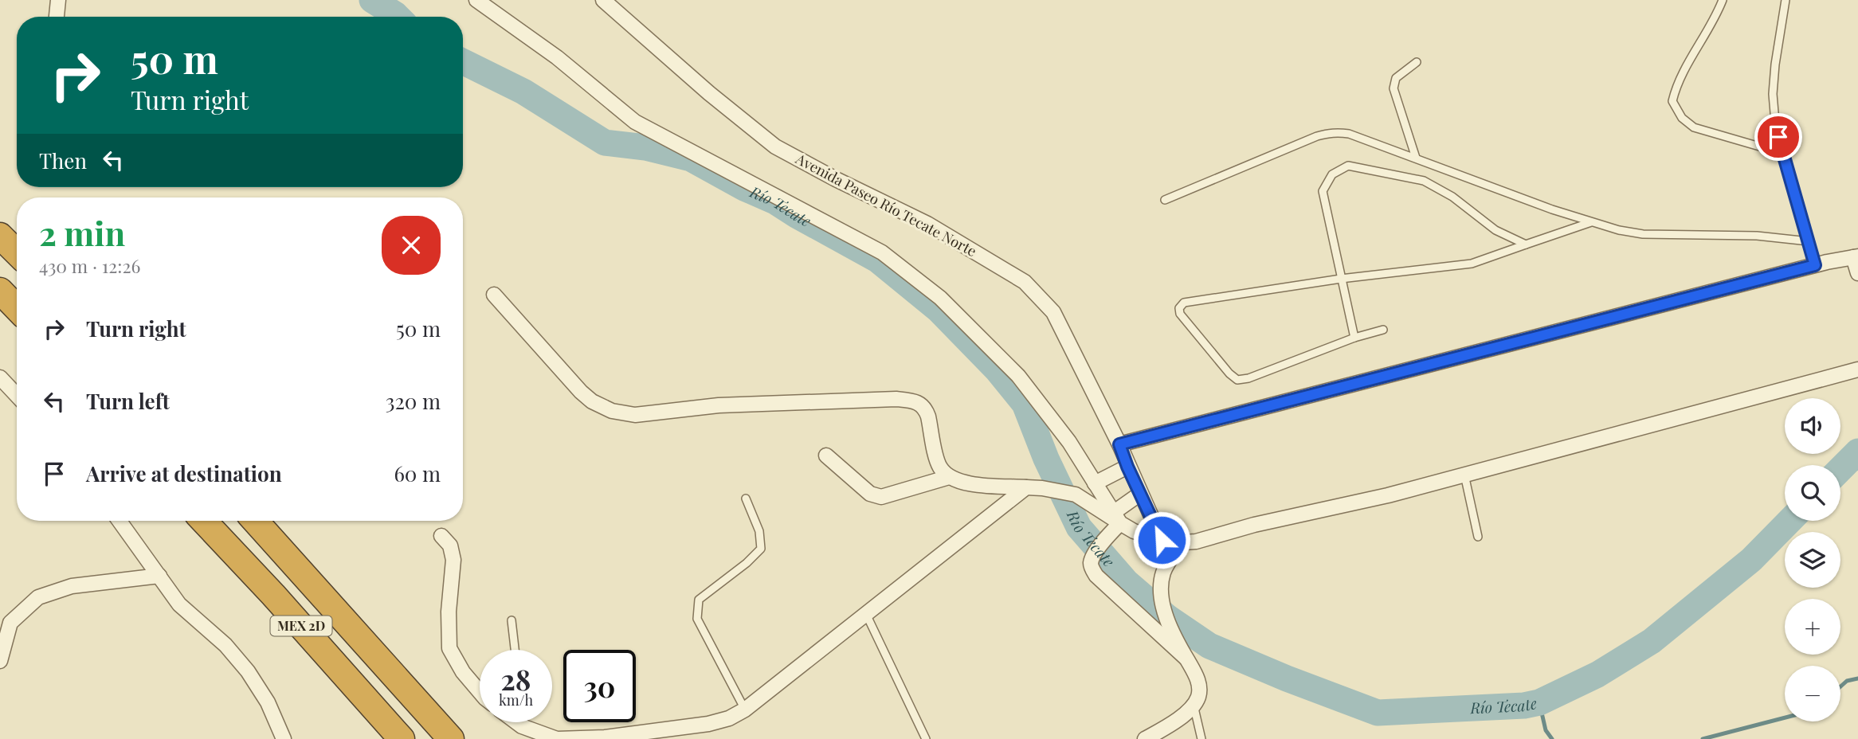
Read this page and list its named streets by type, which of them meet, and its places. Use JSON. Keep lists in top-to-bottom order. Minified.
{"streets":{"highway":["MEX 2D"],"street":["Avenida Paseo Río Tecate Norte"]},"water":["Río Tecate"],"page":{"turn":["50 m","Turn right"],"then":"Then","heading":["2 min","430 m · 12:26"],"list":[{"name":"Turn right","value":"50 m"},{"name":"Turn left","value":"320 m"},{"name":"Arrive at destination","value":"60 m"}],"map_buttons":["+","−"],"speed":"28 km/h","limit":"30"}}
